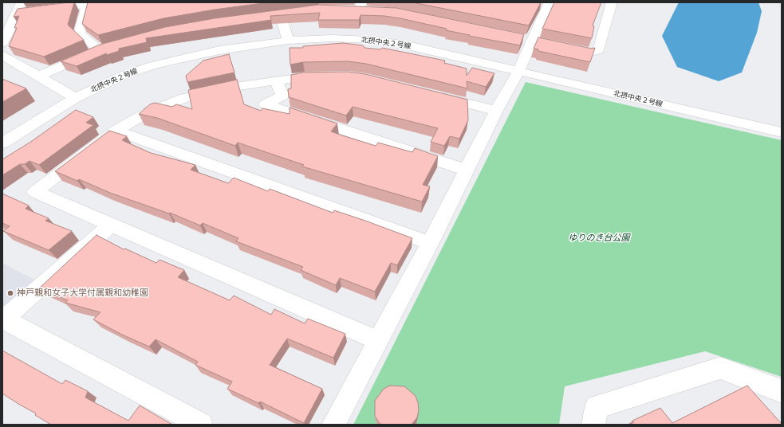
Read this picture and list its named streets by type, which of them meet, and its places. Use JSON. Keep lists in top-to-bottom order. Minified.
{"streets":{"street":["北摂中央２号線"]},"parks":["ゆりのき台公園"],"places":["神戸親和女子大学付属親和幼稚園"]}
